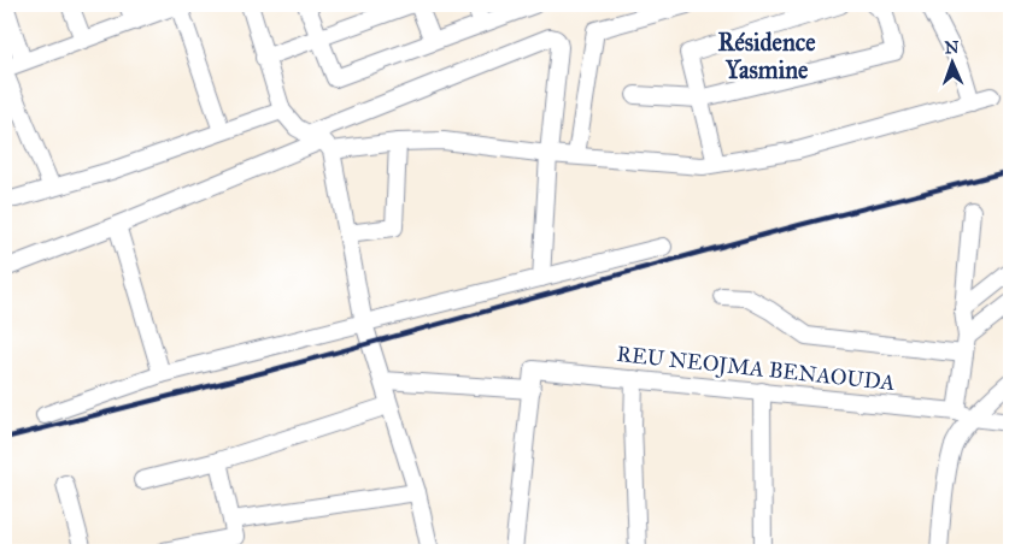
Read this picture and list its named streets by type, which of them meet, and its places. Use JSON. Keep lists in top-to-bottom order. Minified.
{"streets":{"street":["REU NEOJMA BENAOUDA"]},"districts":["Résidence Yasmine"],"north":"top"}
